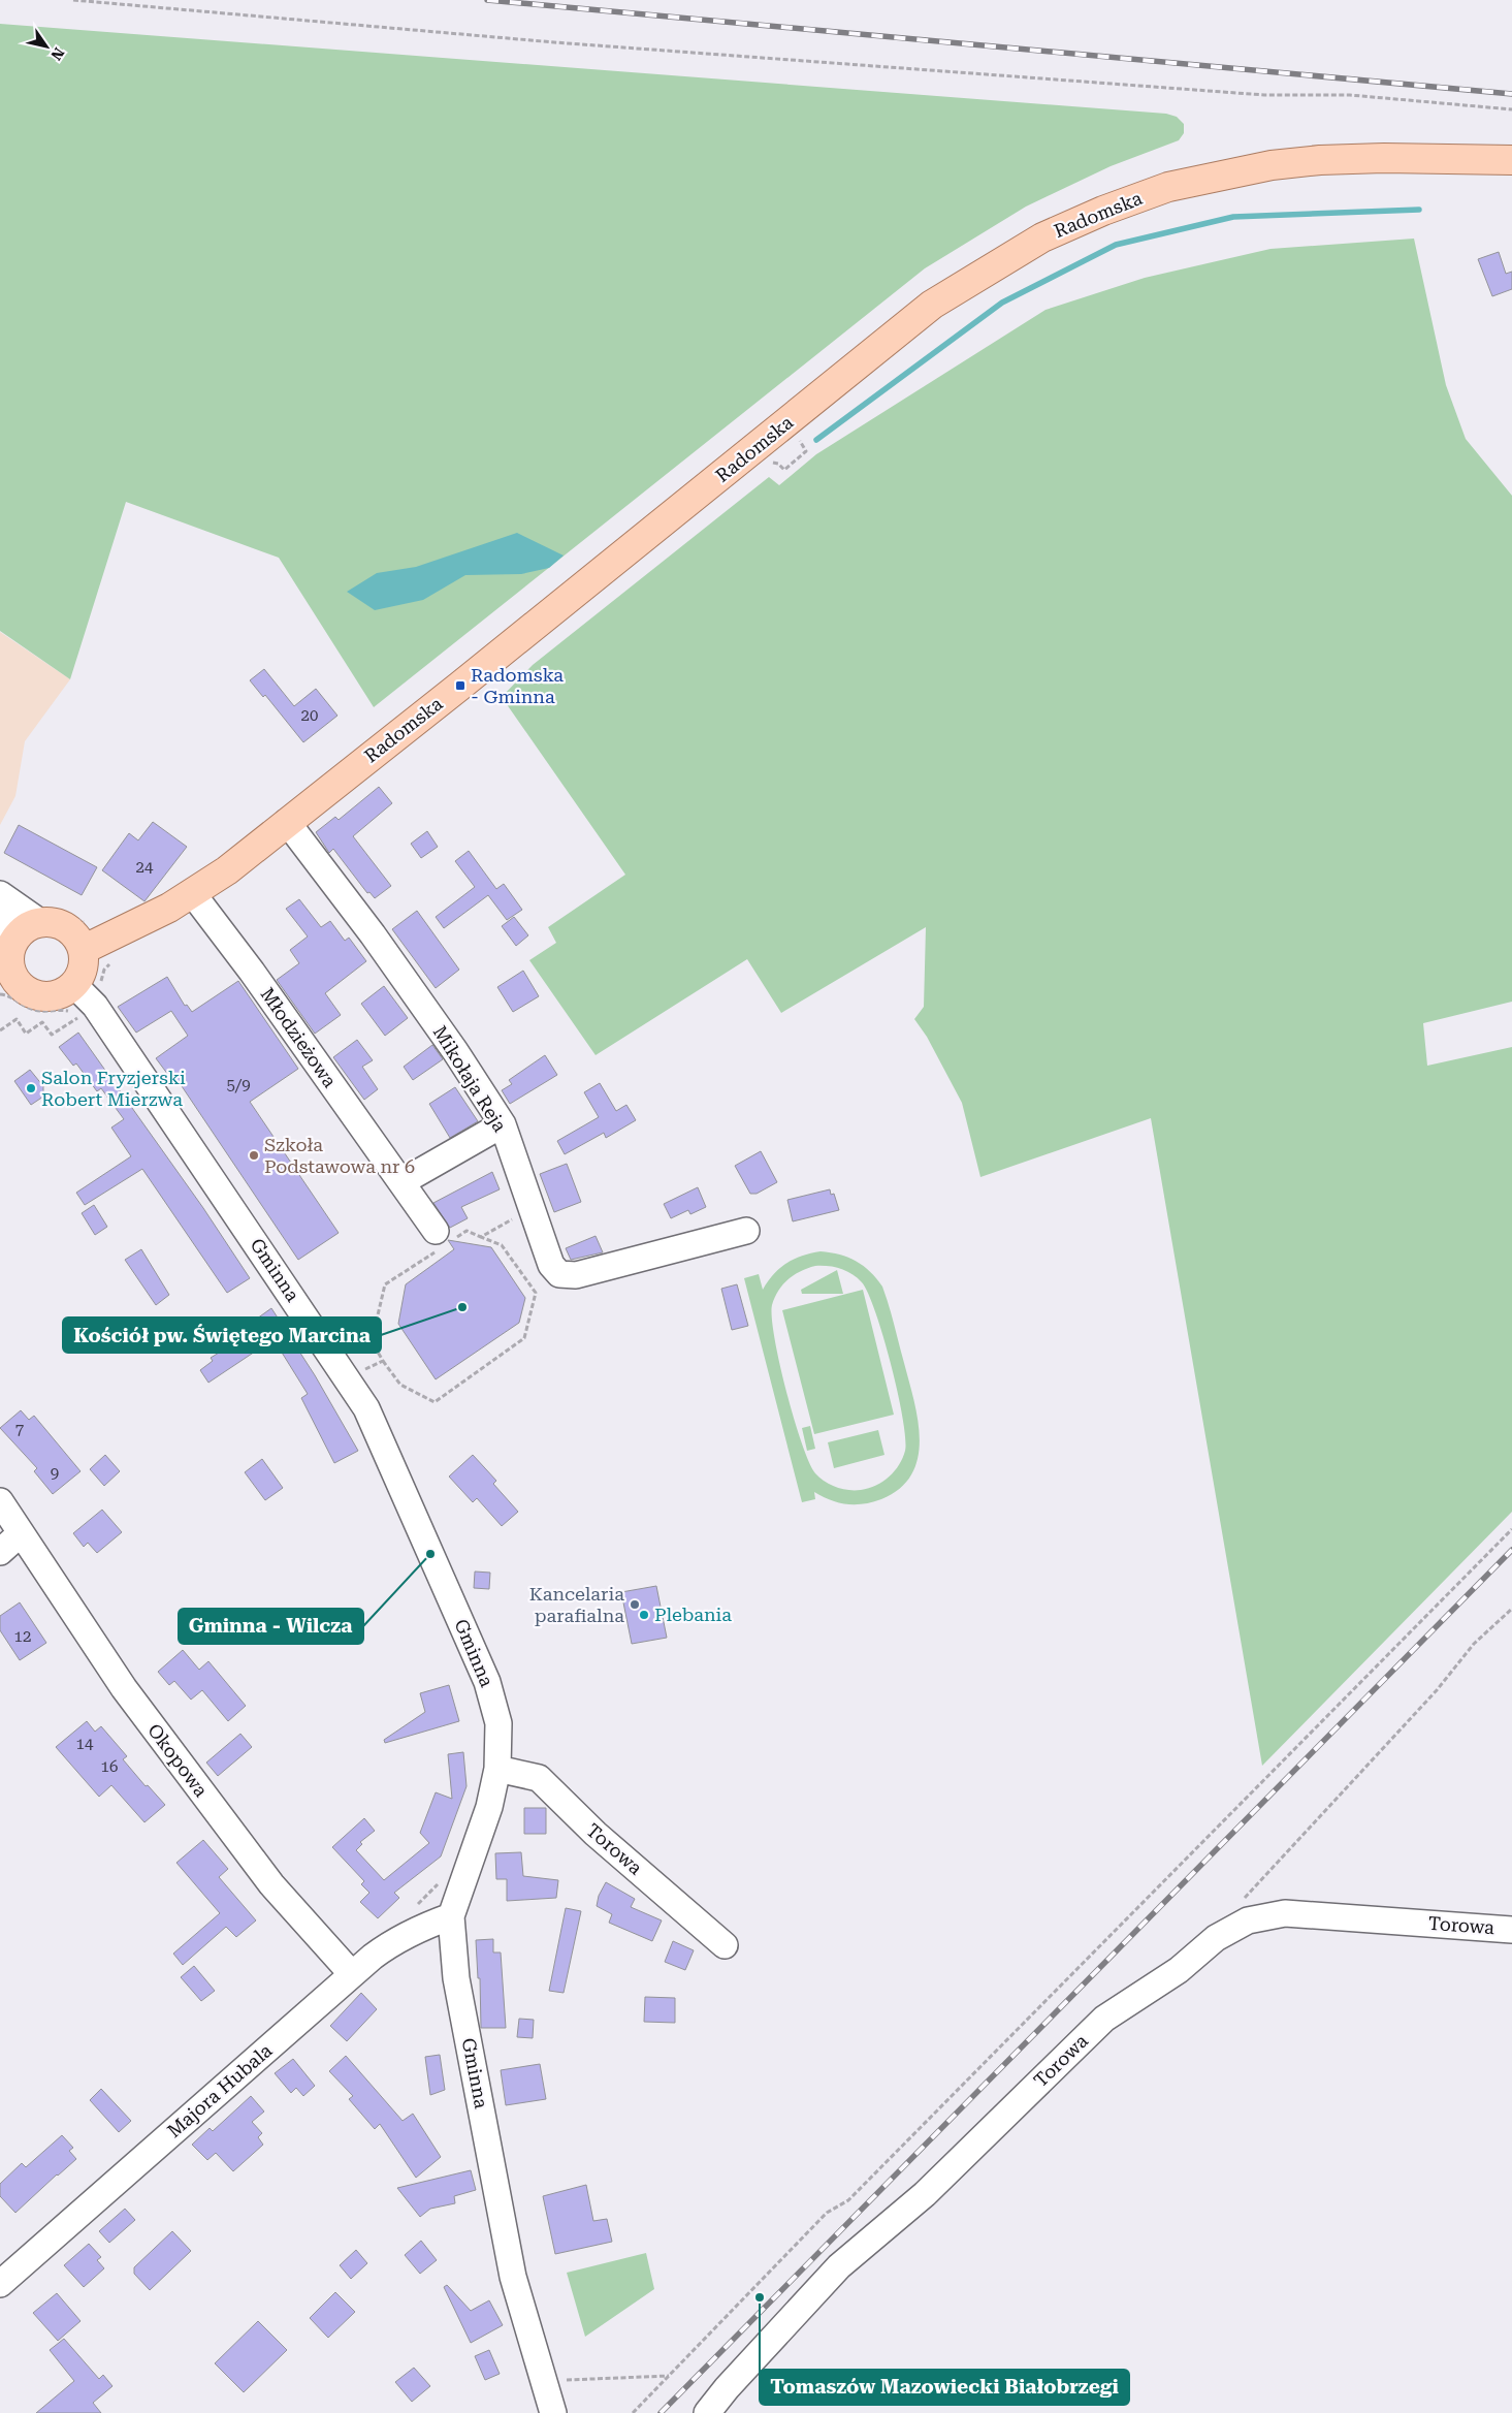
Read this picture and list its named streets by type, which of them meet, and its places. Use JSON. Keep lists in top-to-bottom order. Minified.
{"streets":{"main road":["Radomska"],"street":["Młodzieżowa","Mikołaja Reja","Gminna","Okopowa","Torowa","Majora Hubala"]},"crossings":[["Radomska","Młodzieżowa"],["Radomska","Mikołaja Reja"],["Radomska","Gminna"],["Gminna","Torowa"],["Gminna","Majora Hubala"],["Okopowa","Majora Hubala"]],"places":{"transit":["Radomska - Gminna"],"other":["Salon Fryzjerski Robert Mierzwa","Szkoła Podstawowa nr 6","Kościół pw. Świętego Marcina","Gminna - Wilcza","Kancelaria parafialna","Plebania","Tomaszów Mazowiecki Białobrzegi"]},"house_numbers":["20","24","5/9","7","9","12","14","16"],"north":"bottom right"}
